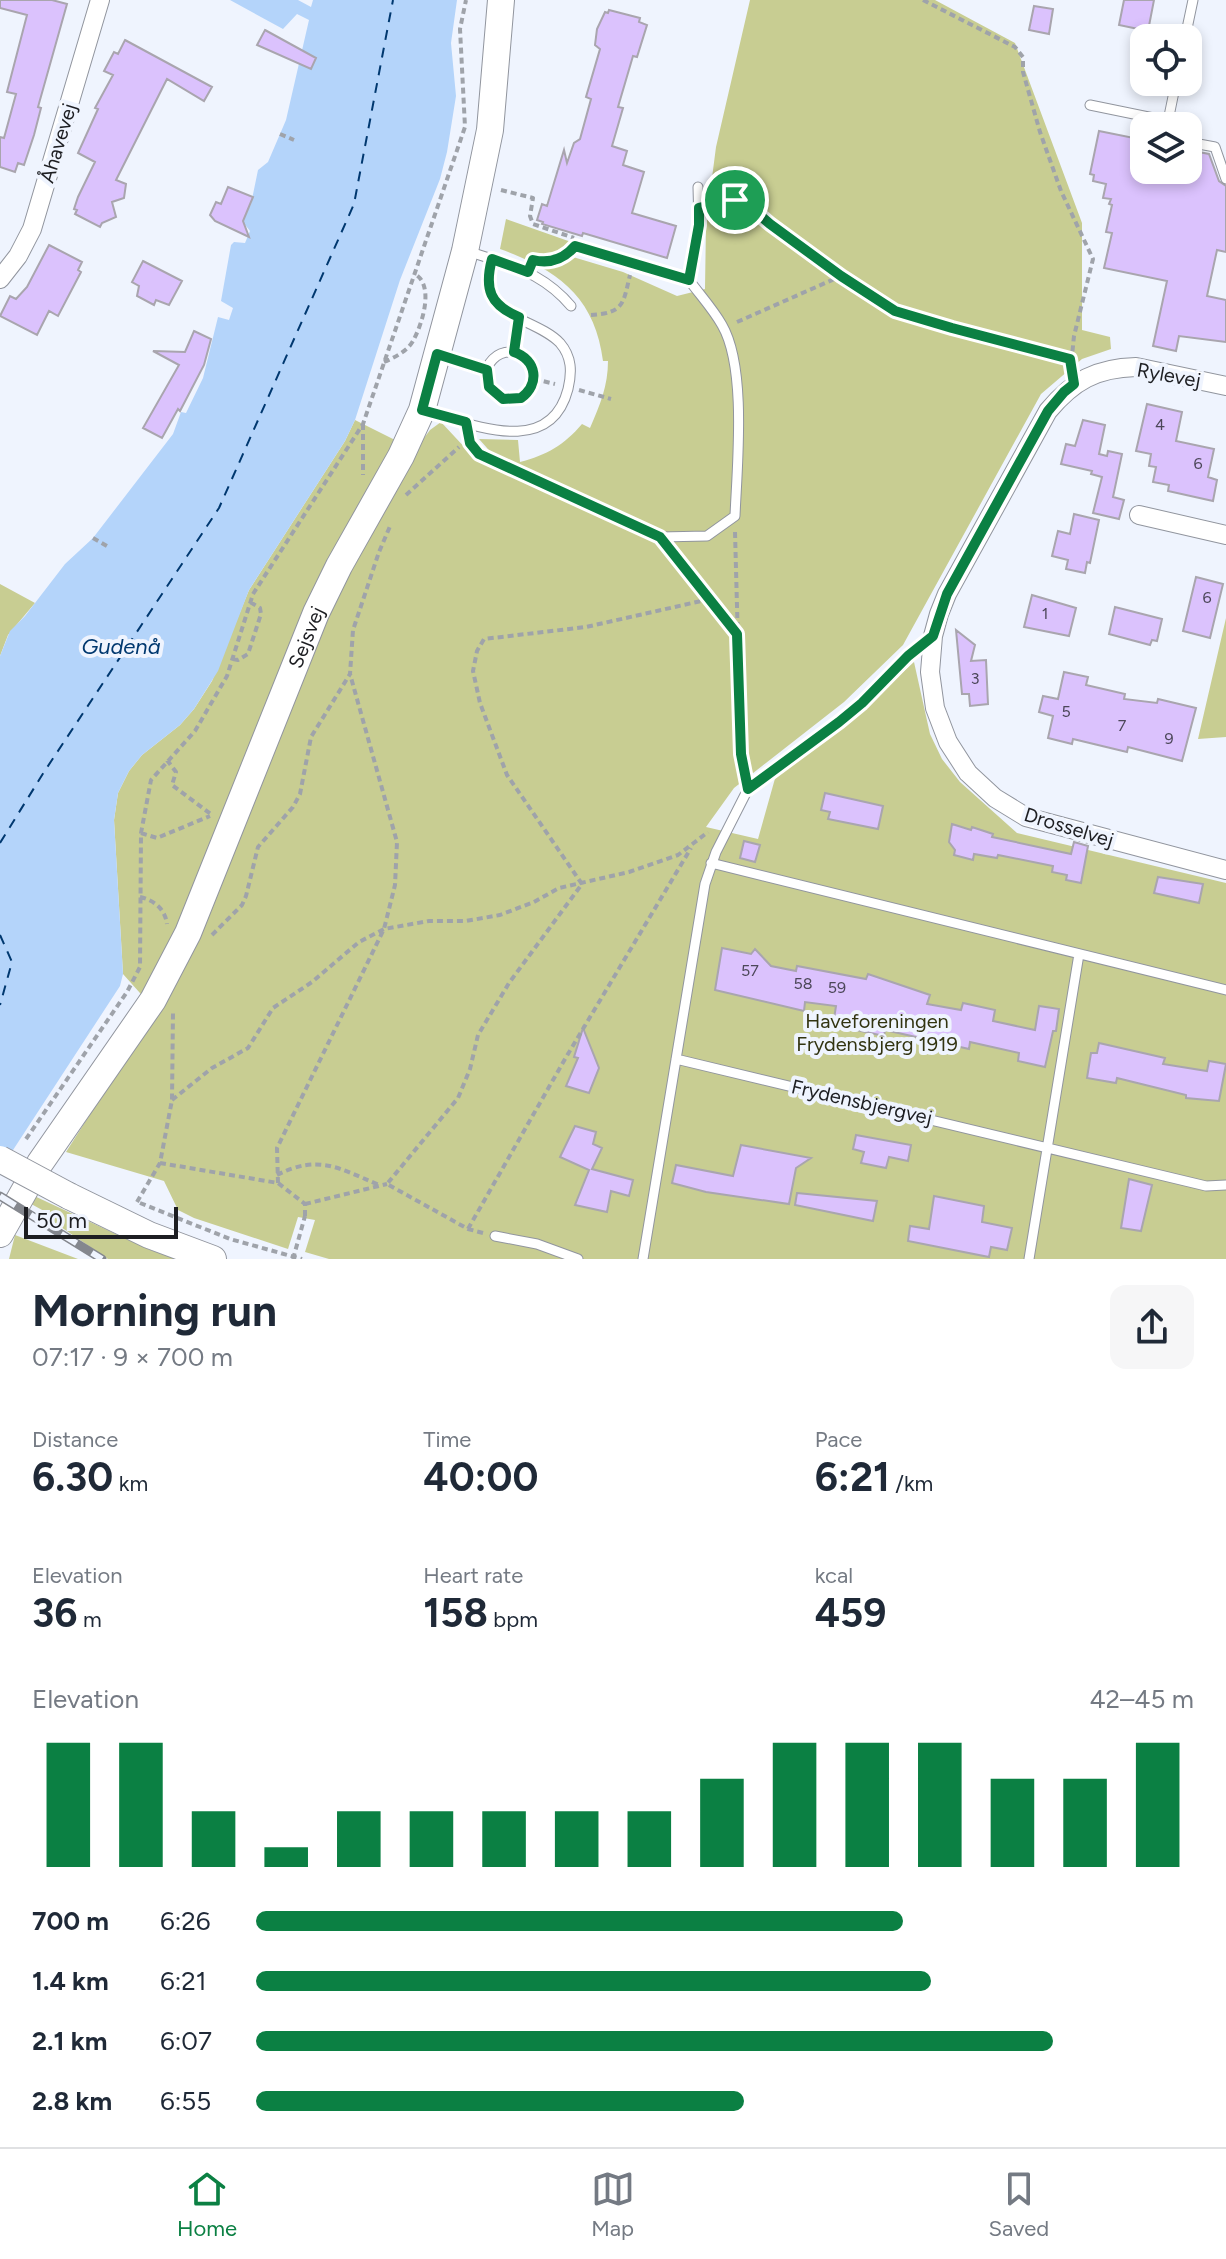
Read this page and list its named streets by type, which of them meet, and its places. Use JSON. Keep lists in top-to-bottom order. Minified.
{"streets":{"street":["Åhavevej","Rylevej","Sejsvej","Drosselvej"],"lane":["Frydensbjergvej"]},"crossings":[["Rylevej","Drosselvej"]],"water":["Gudenå"],"parks":["Haveforeningen Frydensbjerg 1919"],"house_numbers":["4","6","6","1","3","5","7","9","57","58","59"],"scale_bar":"50 m","page":{"scale":"50 m","heading":["Morning run","07:17 · 9 × 700 m"],"stats":[["Distance","6.30 km"],["Time","40:00"],["Pace","6:21 /km"],["Elevation","36 m"],["Heart rate","158 bpm"],["kcal","459"]],"chart":["Elevation","42–45 m"],"list":[{"name":"700 m","note":"6:26"},{"name":"1.4 km","note":"6:21"},{"name":"2.1 km","note":"6:07"},{"name":"2.8 km","note":"6:55"}],"tabs":["Home","Map","Saved"]}}
